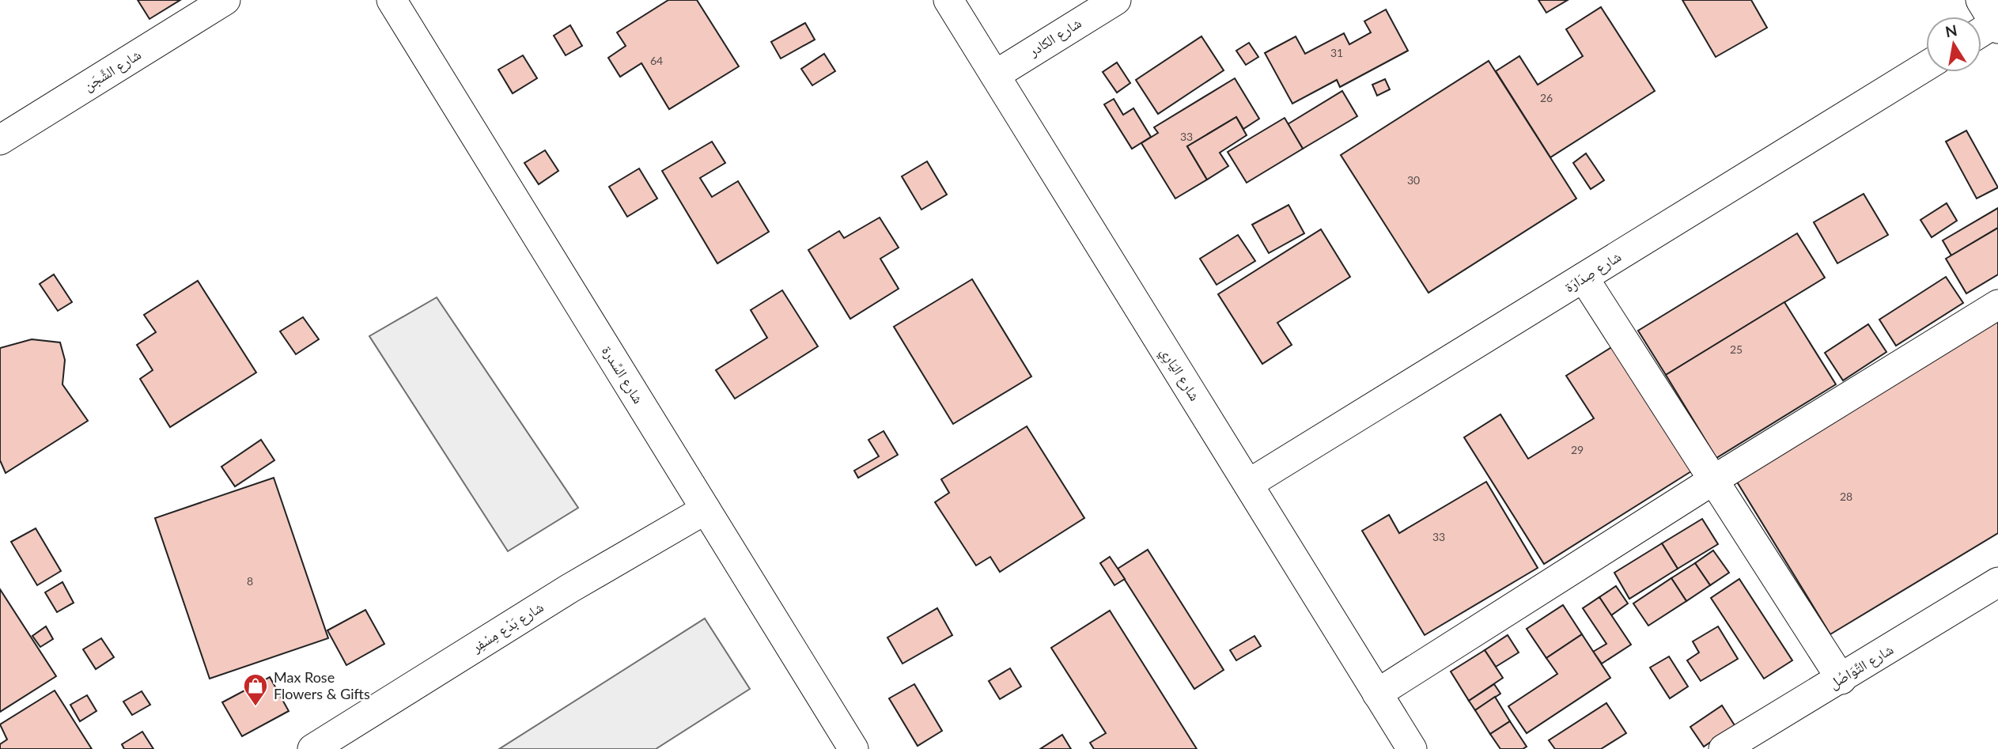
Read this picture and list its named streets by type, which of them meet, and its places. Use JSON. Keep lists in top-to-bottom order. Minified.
{"streets":{"street":["شارع الكادر","شارع الشَّجَن","شارع صِدَارَة","شارع اليَارِي","شارع السِّدرة","شارع بَدْع مِسْفِر","شارع التَّوَاصُل"]},"crossings":[["شارع الكادر","شارع اليَارِي"],["شارع صِدَارَة","شارع اليَارِي"],["شارع السِّدرة","شارع بَدْع مِسْفِر"]],"places":{"shop":["Max Rose Flowers & Gifts"]},"house_numbers":["31","64","26","33","30","25","29","28","33","8"],"north":"top"}
